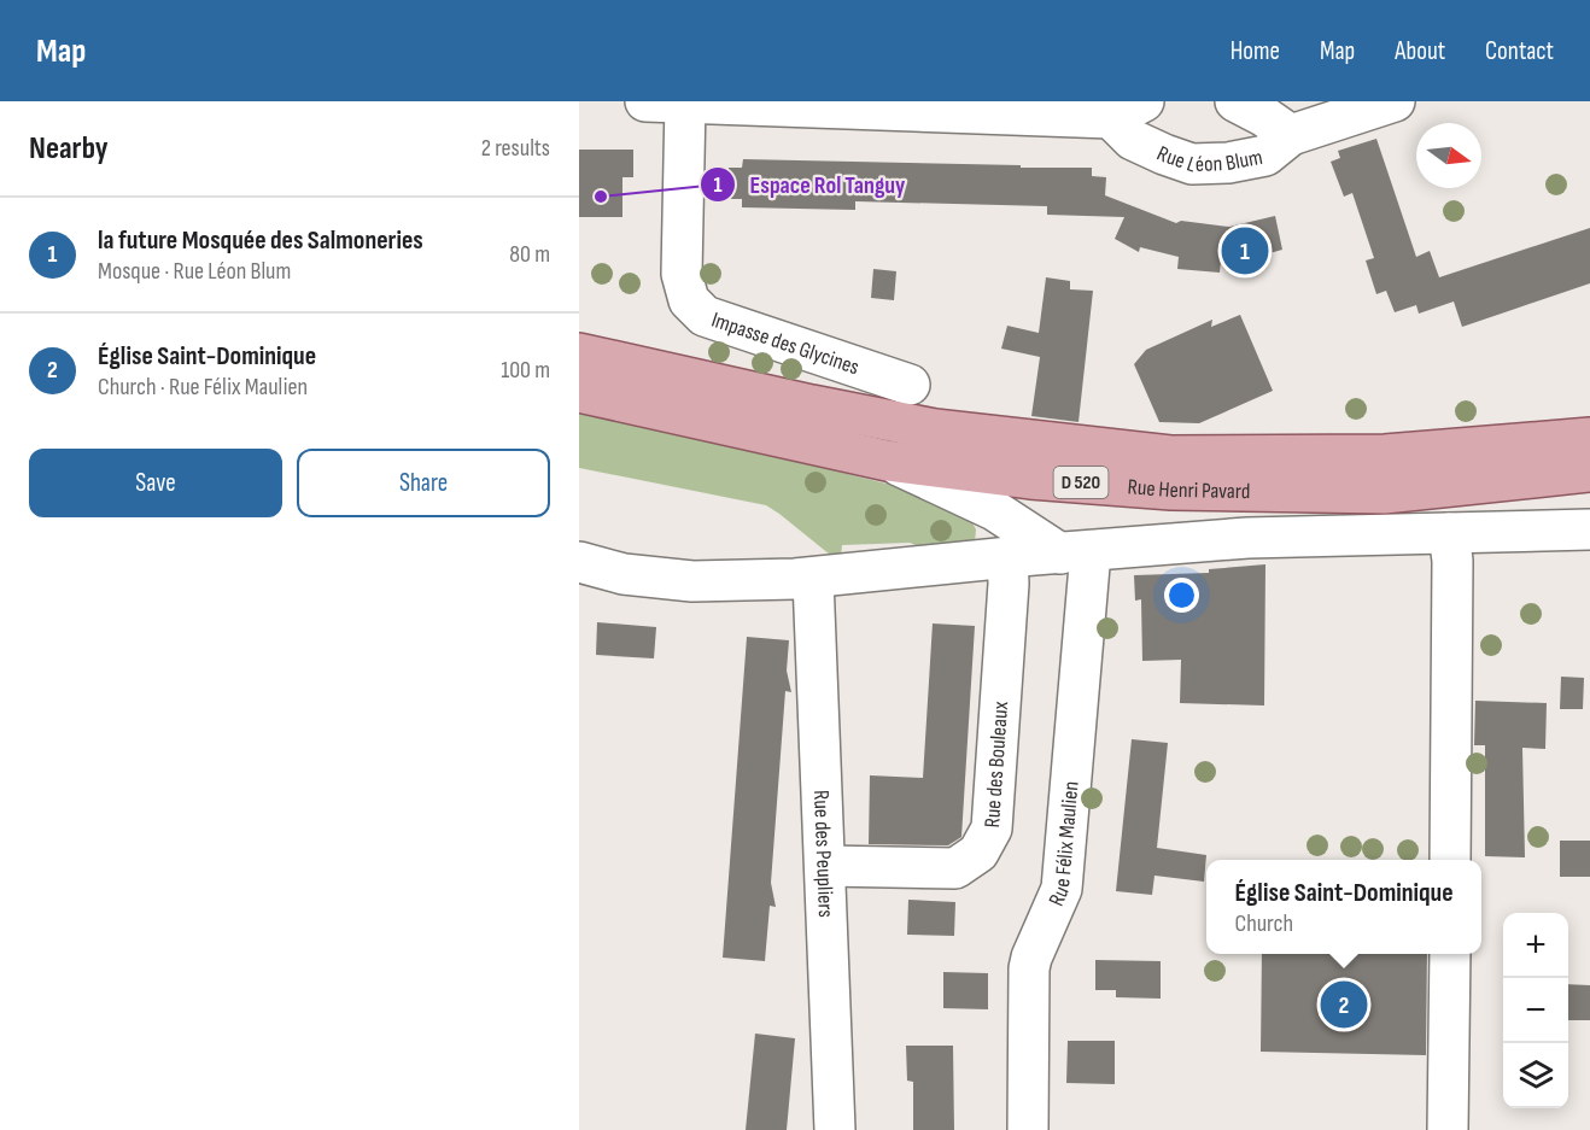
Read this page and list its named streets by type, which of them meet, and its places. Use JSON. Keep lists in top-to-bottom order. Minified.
{"streets":{"main road":["D 520","Rue Henri Pavard"],"street":["Rue Léon Blum","Impasse des Glycines","Rue des Bouleaux","Rue Félix Maulien","Rue des Peupliers"]},"crossings":[["Rue Léon Blum","Impasse des Glycines"],["Rue des Bouleaux","Rue des Peupliers"]],"places":["Espace Rol Tanguy"],"north":"right","page":{"header":"Map","nav":["Home","Map","About","Contact"],"heading":["Nearby","2 results"],"list":[{"mark":"1","name":"la future Mosquée des Salmoneries","note":"Mosque · Rue Léon Blum","value":"80 m"},{"mark":"2","name":"Église Saint-Dominique","note":"Church · Rue Félix Maulien","value":"100 m"}],"pins":["1","2"],"buttons":["Save","Share"],"popup":["Église Saint-Dominique","Church"],"map_buttons":["+","−"]}}
